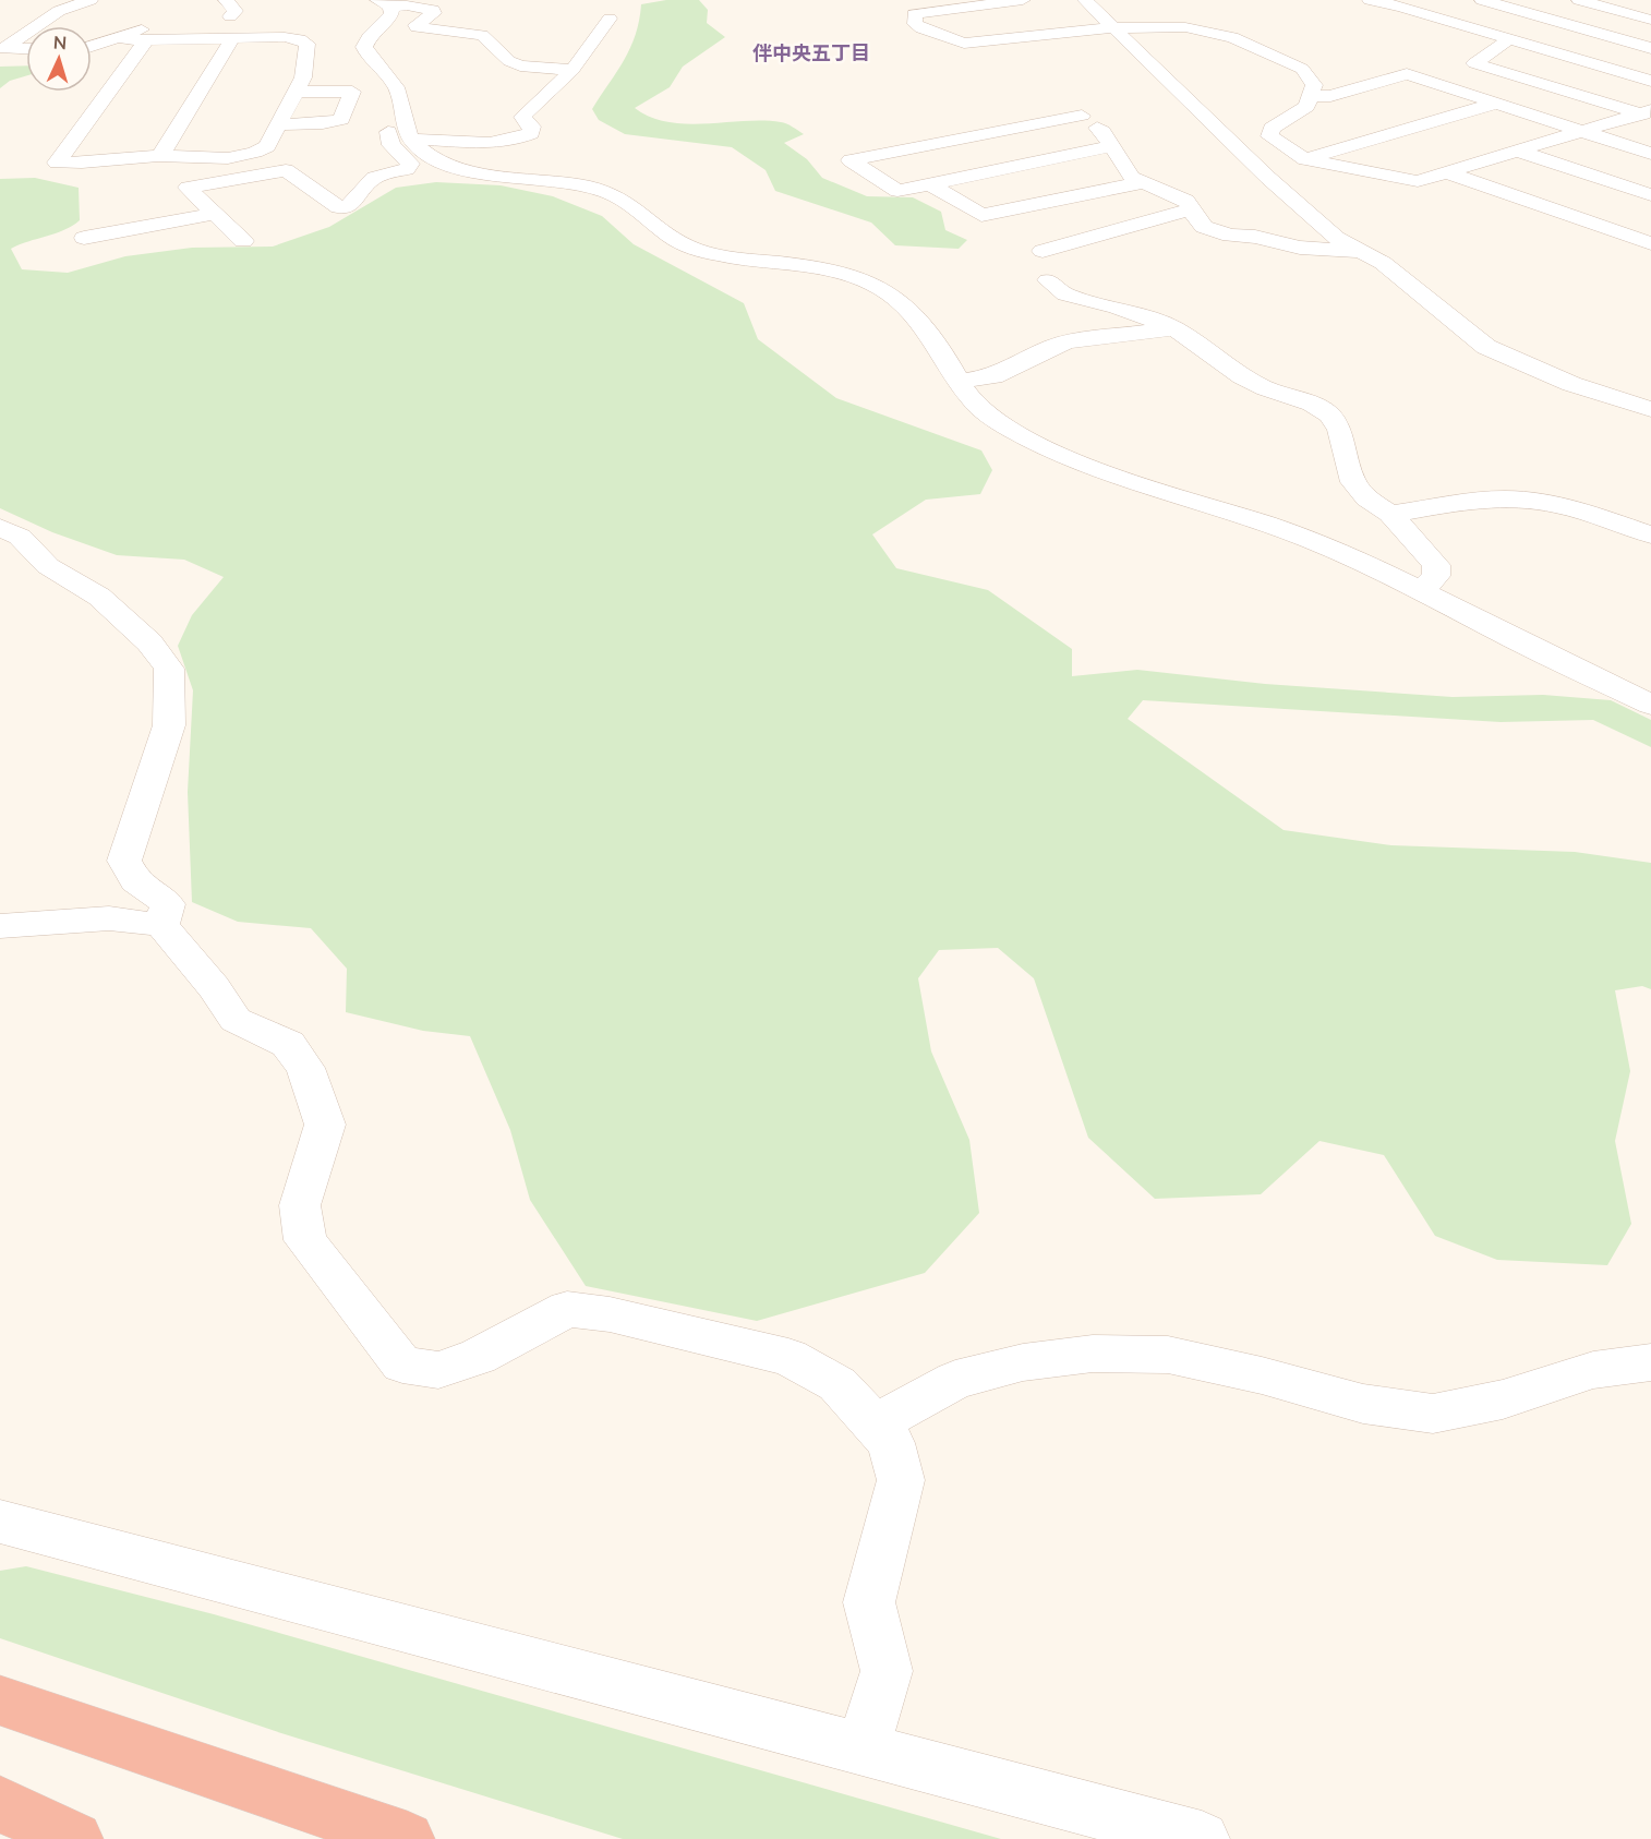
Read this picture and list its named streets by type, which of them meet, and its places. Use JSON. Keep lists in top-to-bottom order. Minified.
{"districts":["伴中央五丁目"],"north":"top"}
